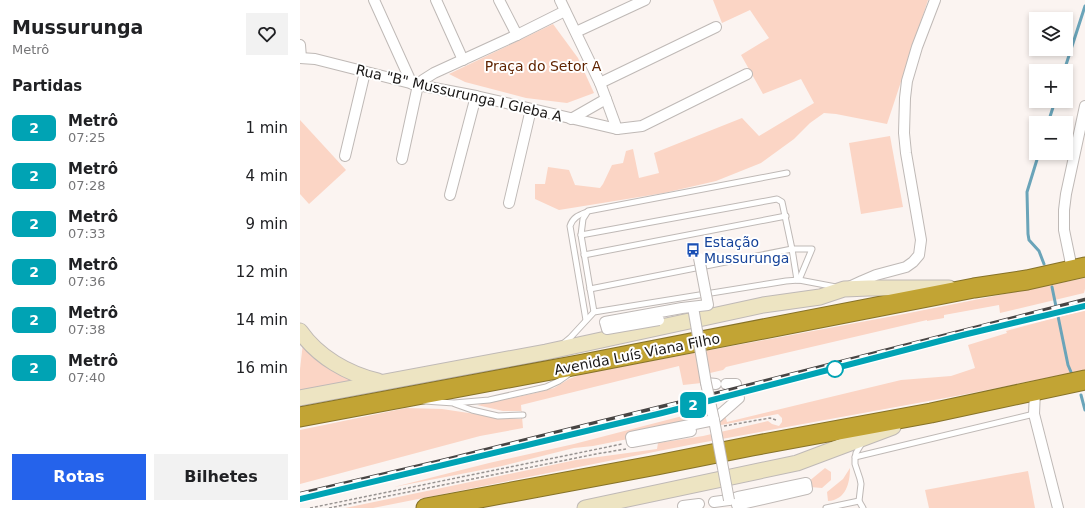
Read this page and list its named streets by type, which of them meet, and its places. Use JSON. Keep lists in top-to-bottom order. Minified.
{"streets":{"highway":["Avenida Luís Viana Filho"],"street":["Rua \"B\" Mussurunga I Gleba A"]},"parks":["Praça do Setor A"],"places":{"bus stop":["Estação Mussurunga"]},"lines":["metro line 2"],"page":{"heading":[["Mussurunga","Metrô"],"Partidas"],"on_map":"2","map_buttons":["+","−"],"list":[{"mark":"2","name":"Metrô","note":"07:25","value":"1 min"},{"mark":"2","name":"Metrô","note":"07:28","value":"4 min"},{"mark":"2","name":"Metrô","note":"07:33","value":"9 min"},{"mark":"2","name":"Metrô","note":"07:36","value":"12 min"},{"mark":"2","name":"Metrô","note":"07:38","value":"14 min"},{"mark":"2","name":"Metrô","note":"07:40","value":"16 min"}],"buttons":["Rotas","Bilhetes"]}}
